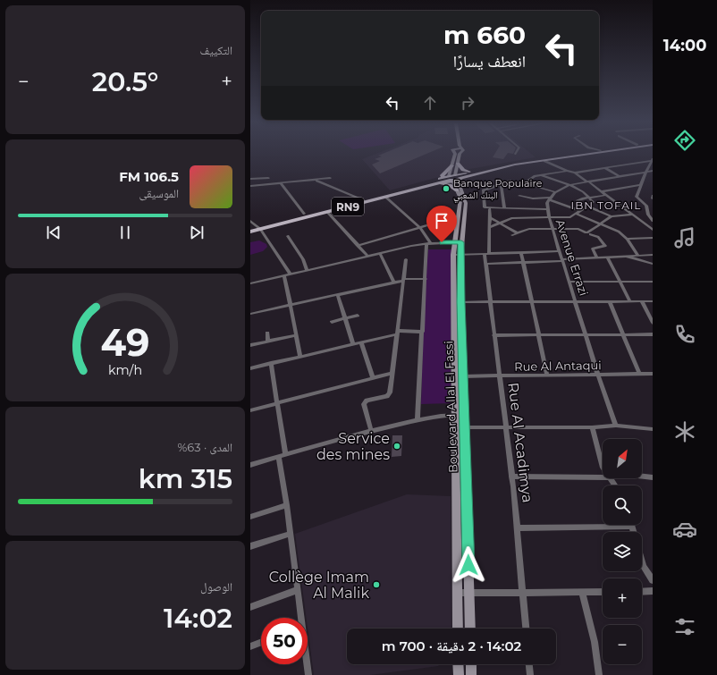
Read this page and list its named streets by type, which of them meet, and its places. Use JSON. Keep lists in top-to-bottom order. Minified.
{"streets":{"main road":["RN9","Boulevard Allal El Fassi"],"street":["Avenue Errazi","Rue Al Antaqui","Rue Al Acadimya"]},"crossings":[["RN9","Boulevard Allal El Fassi"],["Avenue Errazi","Rue Al Antaqui"],["Rue Al Antaqui","Boulevard Allal El Fassi"],["Rue Al Antaqui","Rue Al Acadimya"]],"districts":["IBN TOFAIL"],"places":["Banque Populaire البنك الشعبي","Service des mines","Collège Imam Al Malik"],"north":"top right","page":{"tabs":"14:00","tile":["التكييف",["المدى · 63%","315 km"],["الوصول","14:02"]],"turn":["660 m","انعطف يسارًا"],"heat":["−","20.5°","+"],"song":["106.5 FM","الموسيقى"],"map_buttons":["+","−"],"limit":"50","trip":"14:02 · 2 دقيقة · 700 m","gauge":["49","km/h"]}}
